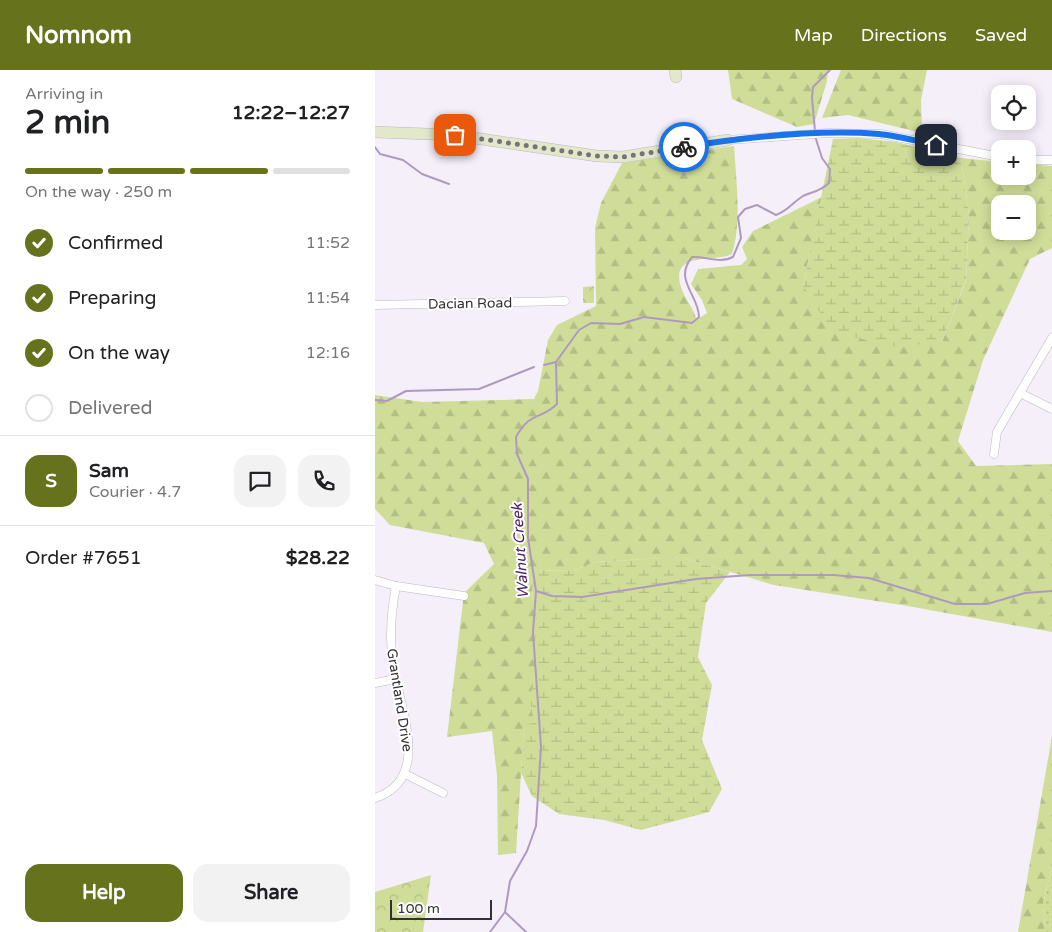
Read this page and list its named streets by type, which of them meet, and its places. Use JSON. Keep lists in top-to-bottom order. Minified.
{"streets":{"street":["Dacian Road","Grantland Drive"]},"water":["Walnut Creek"],"scale_bar":"100 m","page":{"header":"Nomnom","nav":["Map","Directions","Saved"],"heading":["2 min","Arriving in","12:22–12:27"],"panel":["Sam","Courier · 4.7","Order #7651","$28.22"],"map_buttons":["+","−"],"bar":"On the way · 250 m","list":[["Confirmed","11:52"],["Preparing","11:54"],["On the way","12:16"],"Delivered"],"round":"S","buttons":["Help","Share"],"scale":"100 m"}}
